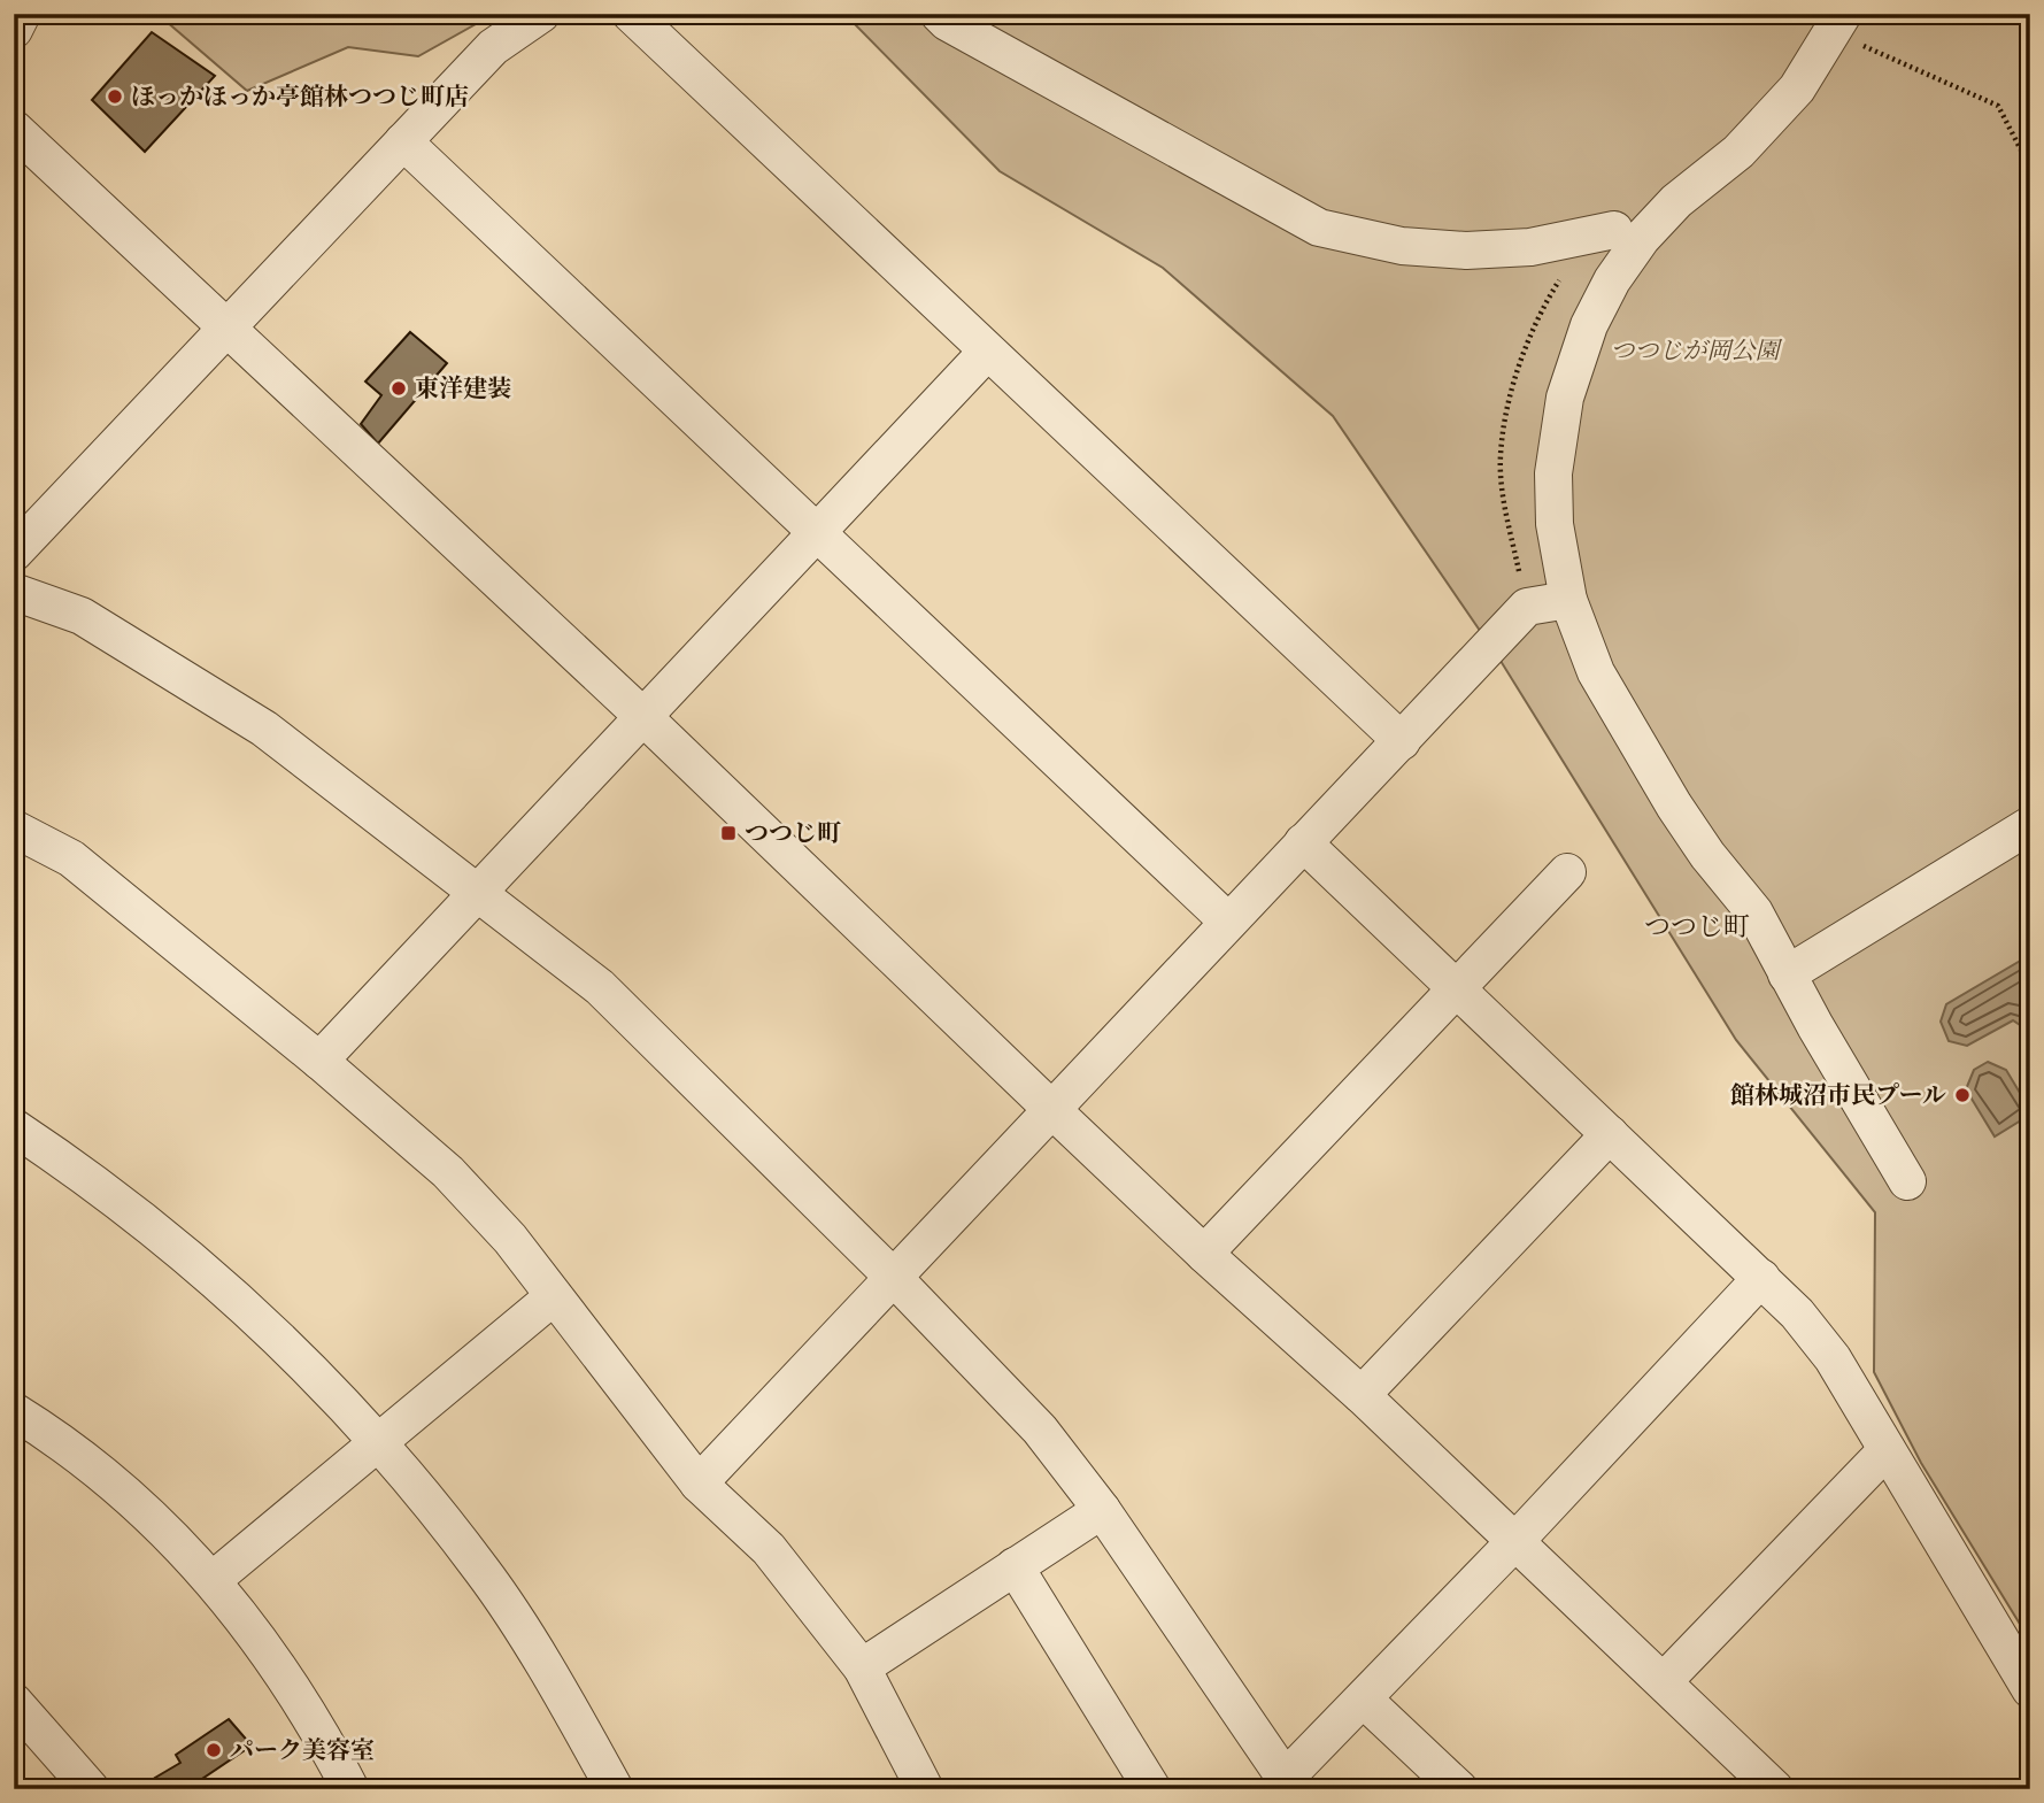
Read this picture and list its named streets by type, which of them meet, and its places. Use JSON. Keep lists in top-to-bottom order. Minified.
{"districts":["つつじ町"],"parks":["つつじが岡公園"],"places":{"other":["ほっかほっか亭館林つつじ町店","東洋建装","館林城沼市民プール","パーク美容室"],"transit":["つつじ町"]}}
